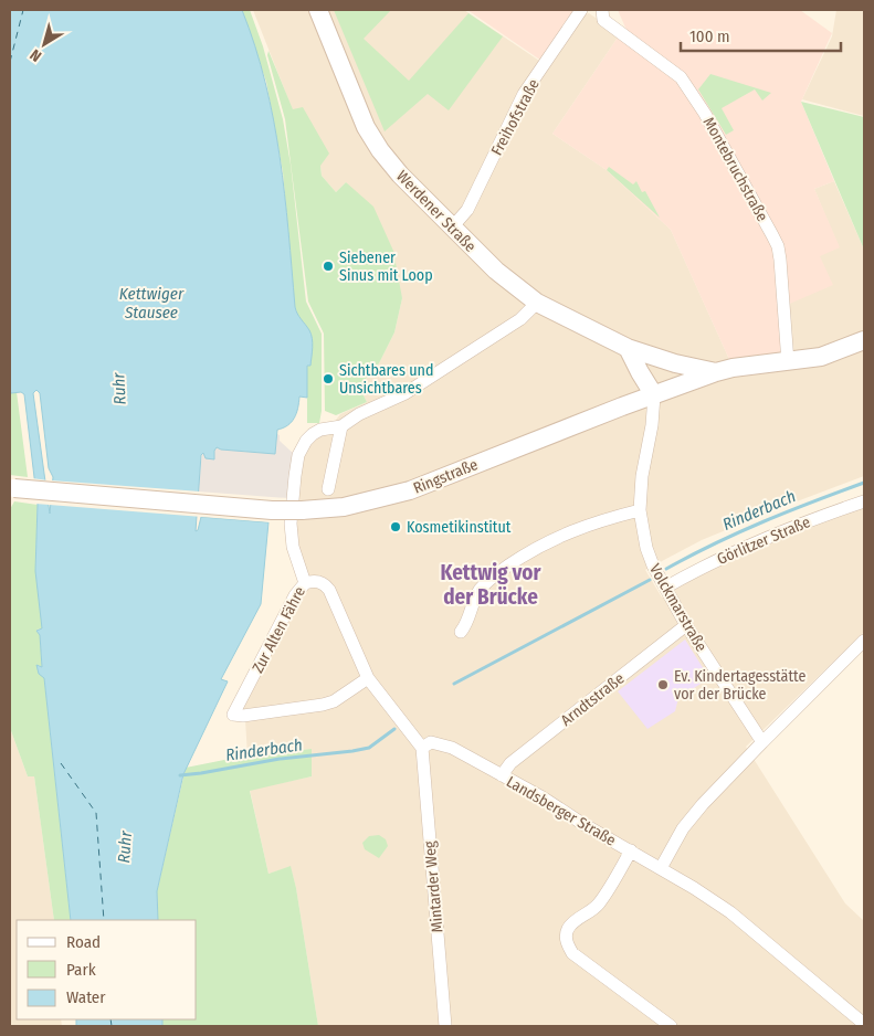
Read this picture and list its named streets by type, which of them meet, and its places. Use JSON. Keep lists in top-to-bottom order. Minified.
{"streets":{"main road":["Werdener Straße","Ringstraße"],"street":["Freihofstraße","Montebruchstraße","Görlitzer Straße","Volckmarstraße","Zur Alten Fähre","Arndtstraße","Landsberger Straße","Mintarder Weg"]},"crossings":[["Freihofstraße","Werdener Straße"],["Montebruchstraße","Ringstraße"],["Werdener Straße","Ringstraße"],["Werdener Straße","Zur Alten Fähre"],["Ringstraße","Volckmarstraße"],["Görlitzer Straße","Volckmarstraße"],["Volckmarstraße","Arndtstraße"],["Arndtstraße","Landsberger Straße"],["Landsberger Straße","Mintarder Weg"]],"districts":["Kettwig vor der Brücke"],"water":["Kettwiger Stausee","Ruhr","Rinderbach"],"places":["Siebener Sinus mit Loop","Sichtbares und Unsichtbares","Kosmetikinstitut","Ev. Kindertagesstätte vor der Brücke"],"legend":["Road","Park","Water"],"scale_bar":"100 m","north":"bottom left"}
